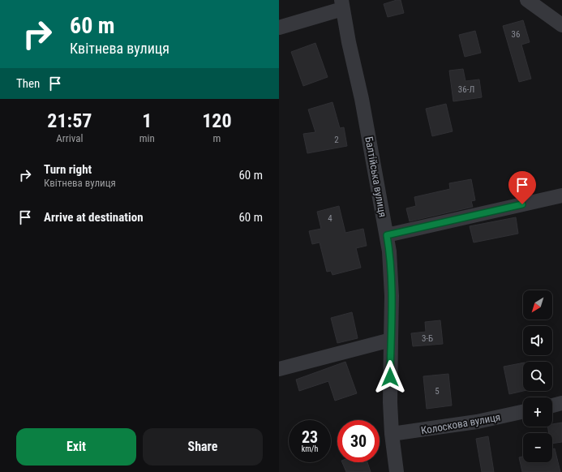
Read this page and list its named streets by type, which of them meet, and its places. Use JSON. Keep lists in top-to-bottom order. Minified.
{"streets":{"street":["Балтійська вулиця","Колоскова вулиця"]},"crossings":[["Балтійська вулиця","Колоскова вулиця"]],"house_numbers":["36","36-Л","2","4","3-Б","5"],"north":"bottom left","page":{"turn":["60 m","Квітнева вулиця"],"then":"Then","eta":["21:57","Arrival","1","min","120","m"],"list":[{"name":"Turn right","note":"Квітнева вулиця","value":"60 m"},{"name":"Arrive at destination","value":"60 m"}],"map_buttons":["+","−"],"speed":"23 km/h","limit":"30","buttons":["Exit","Share"]}}
